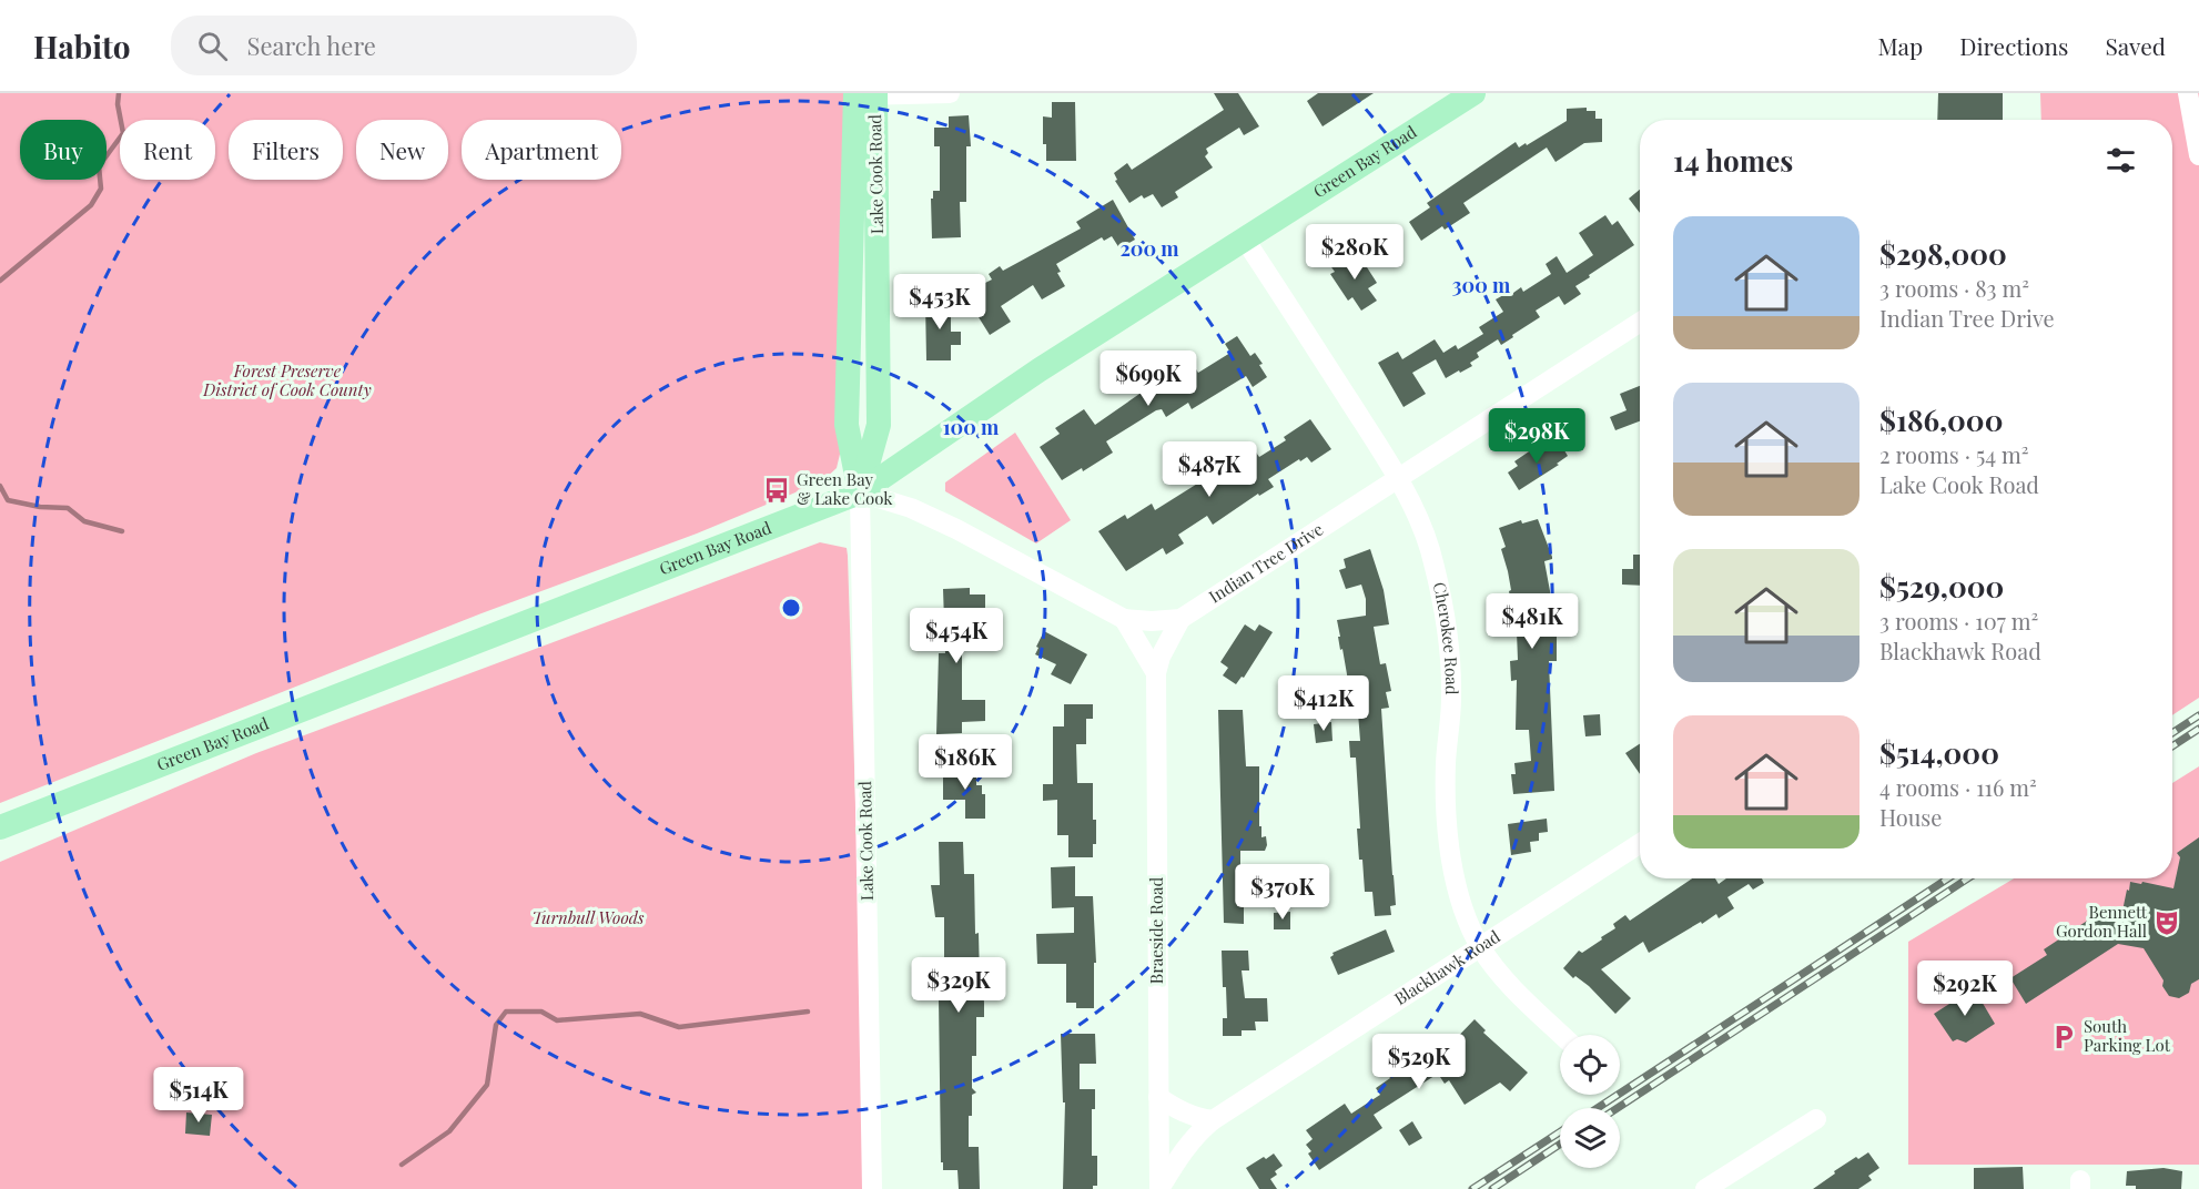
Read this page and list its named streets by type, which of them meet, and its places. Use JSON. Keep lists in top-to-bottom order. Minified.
{"streets":{"main road":["Green Bay Road","Lake Cook Road"],"street":["Indian Tree Drive","Cherokee Road","Braeside Road","Blackhawk Road"]},"crossings":[["Green Bay Road","Lake Cook Road"],["Green Bay Road","Indian Tree Drive"],["Green Bay Road","Cherokee Road"],["Lake Cook Road","Indian Tree Drive"],["Indian Tree Drive","Cherokee Road"],["Indian Tree Drive","Braeside Road"],["Cherokee Road","Blackhawk Road"],["Braeside Road","Blackhawk Road"]],"parks":["Forest Preserve District of Cook County","Turnbull Woods"],"places":{"bus stop":["Green Bay & Lake Cook"],"theatre":["Bennett Gordon Hall"],"parking":["South Parking Lot"]},"page":{"header":"Habito","search":"Search here","nav":["Map","Directions","Saved"],"chip":["Buy","Rent","Filters","New","Apartment"],"heading":"14 homes","list":[{"name":"$298,000","note":"3 rooms · 83 m² · Indian Tree Drive"},{"name":"$186,000","note":"2 rooms · 54 m² · Lake Cook Road"},{"name":"$529,000","note":"3 rooms · 107 m² · Blackhawk Road"},{"name":"$514,000","note":"4 rooms · 116 m² · House"}],"price":["$280K","$453K","$699K","$298K","$487K","$481K","$454K","$412K","$186K","$370K","$329K","$292K","$529K","$514K"]},"rings":["200 m","300 m","100 m"]}
